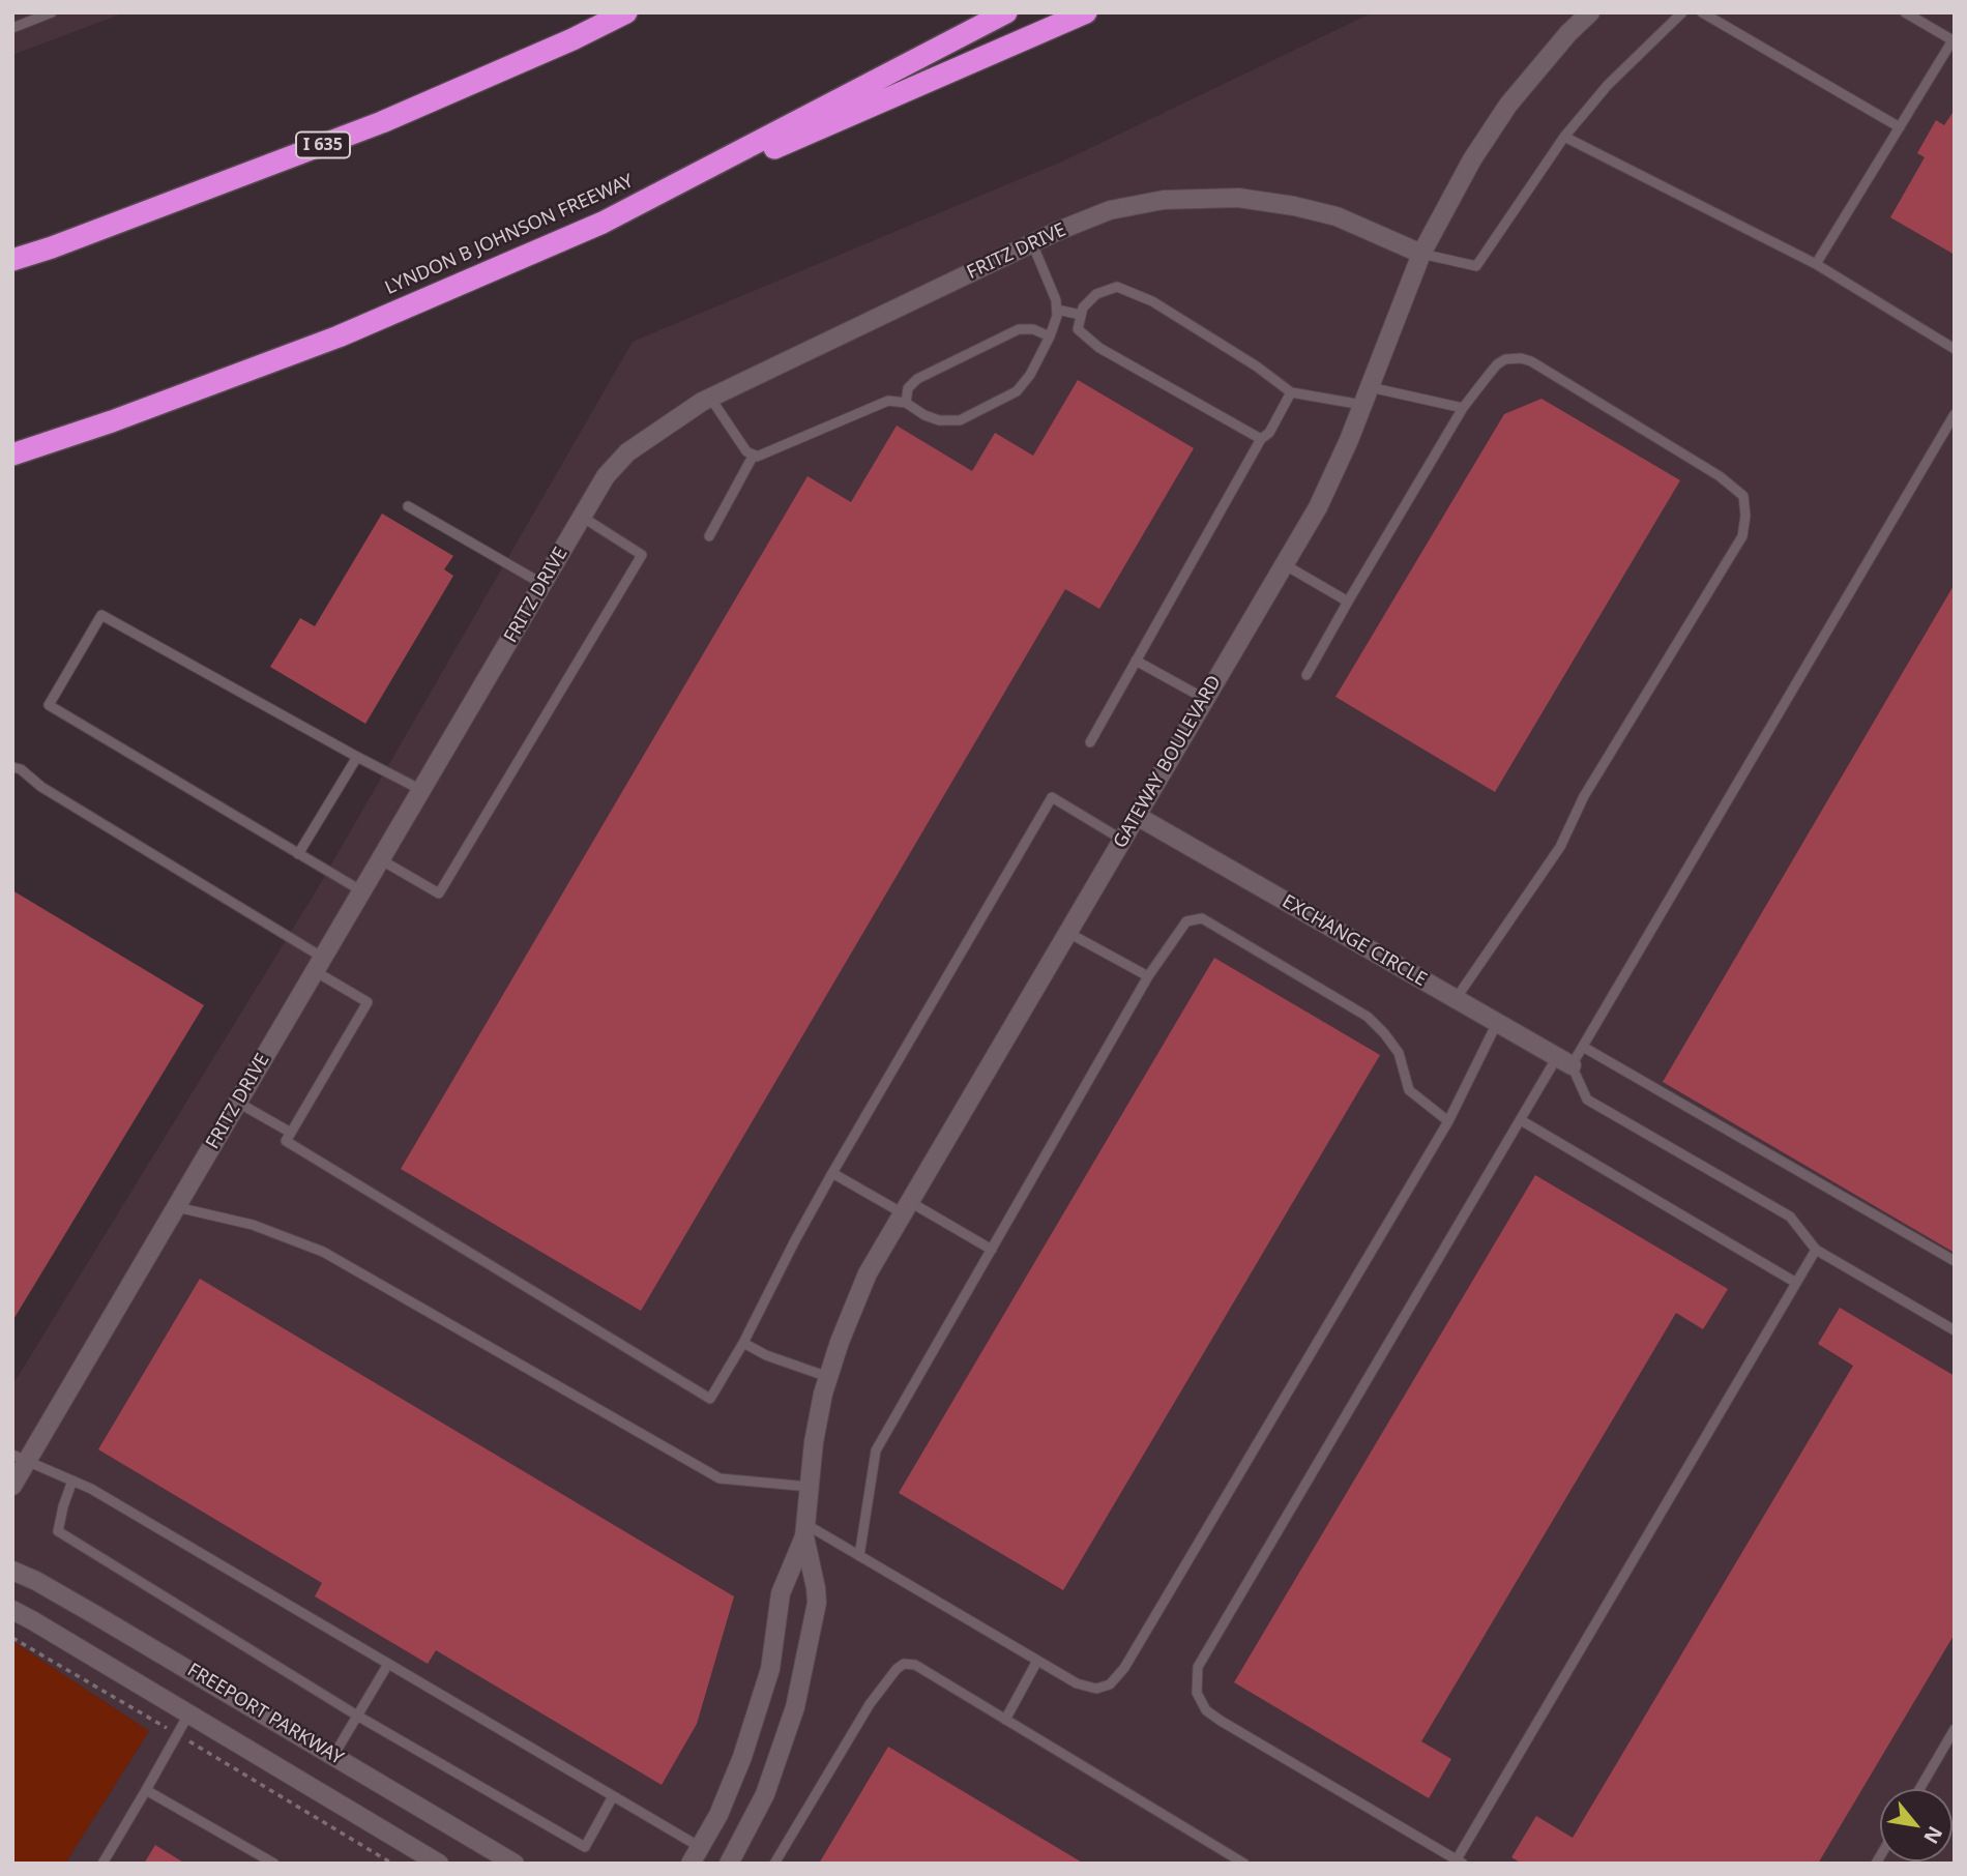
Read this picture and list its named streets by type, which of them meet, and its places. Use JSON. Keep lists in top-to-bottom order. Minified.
{"streets":{"highway":["I 635","LYNDON B JOHNSON FREEWAY"],"street":["FRITZ DRIVE","GATEWAY BOULEVARD","EXCHANGE CIRCLE","FREEPORT PARKWAY"]},"crossings":[["FRITZ DRIVE","GATEWAY BOULEVARD"],["GATEWAY BOULEVARD","EXCHANGE CIRCLE"]],"north":"bottom right"}
